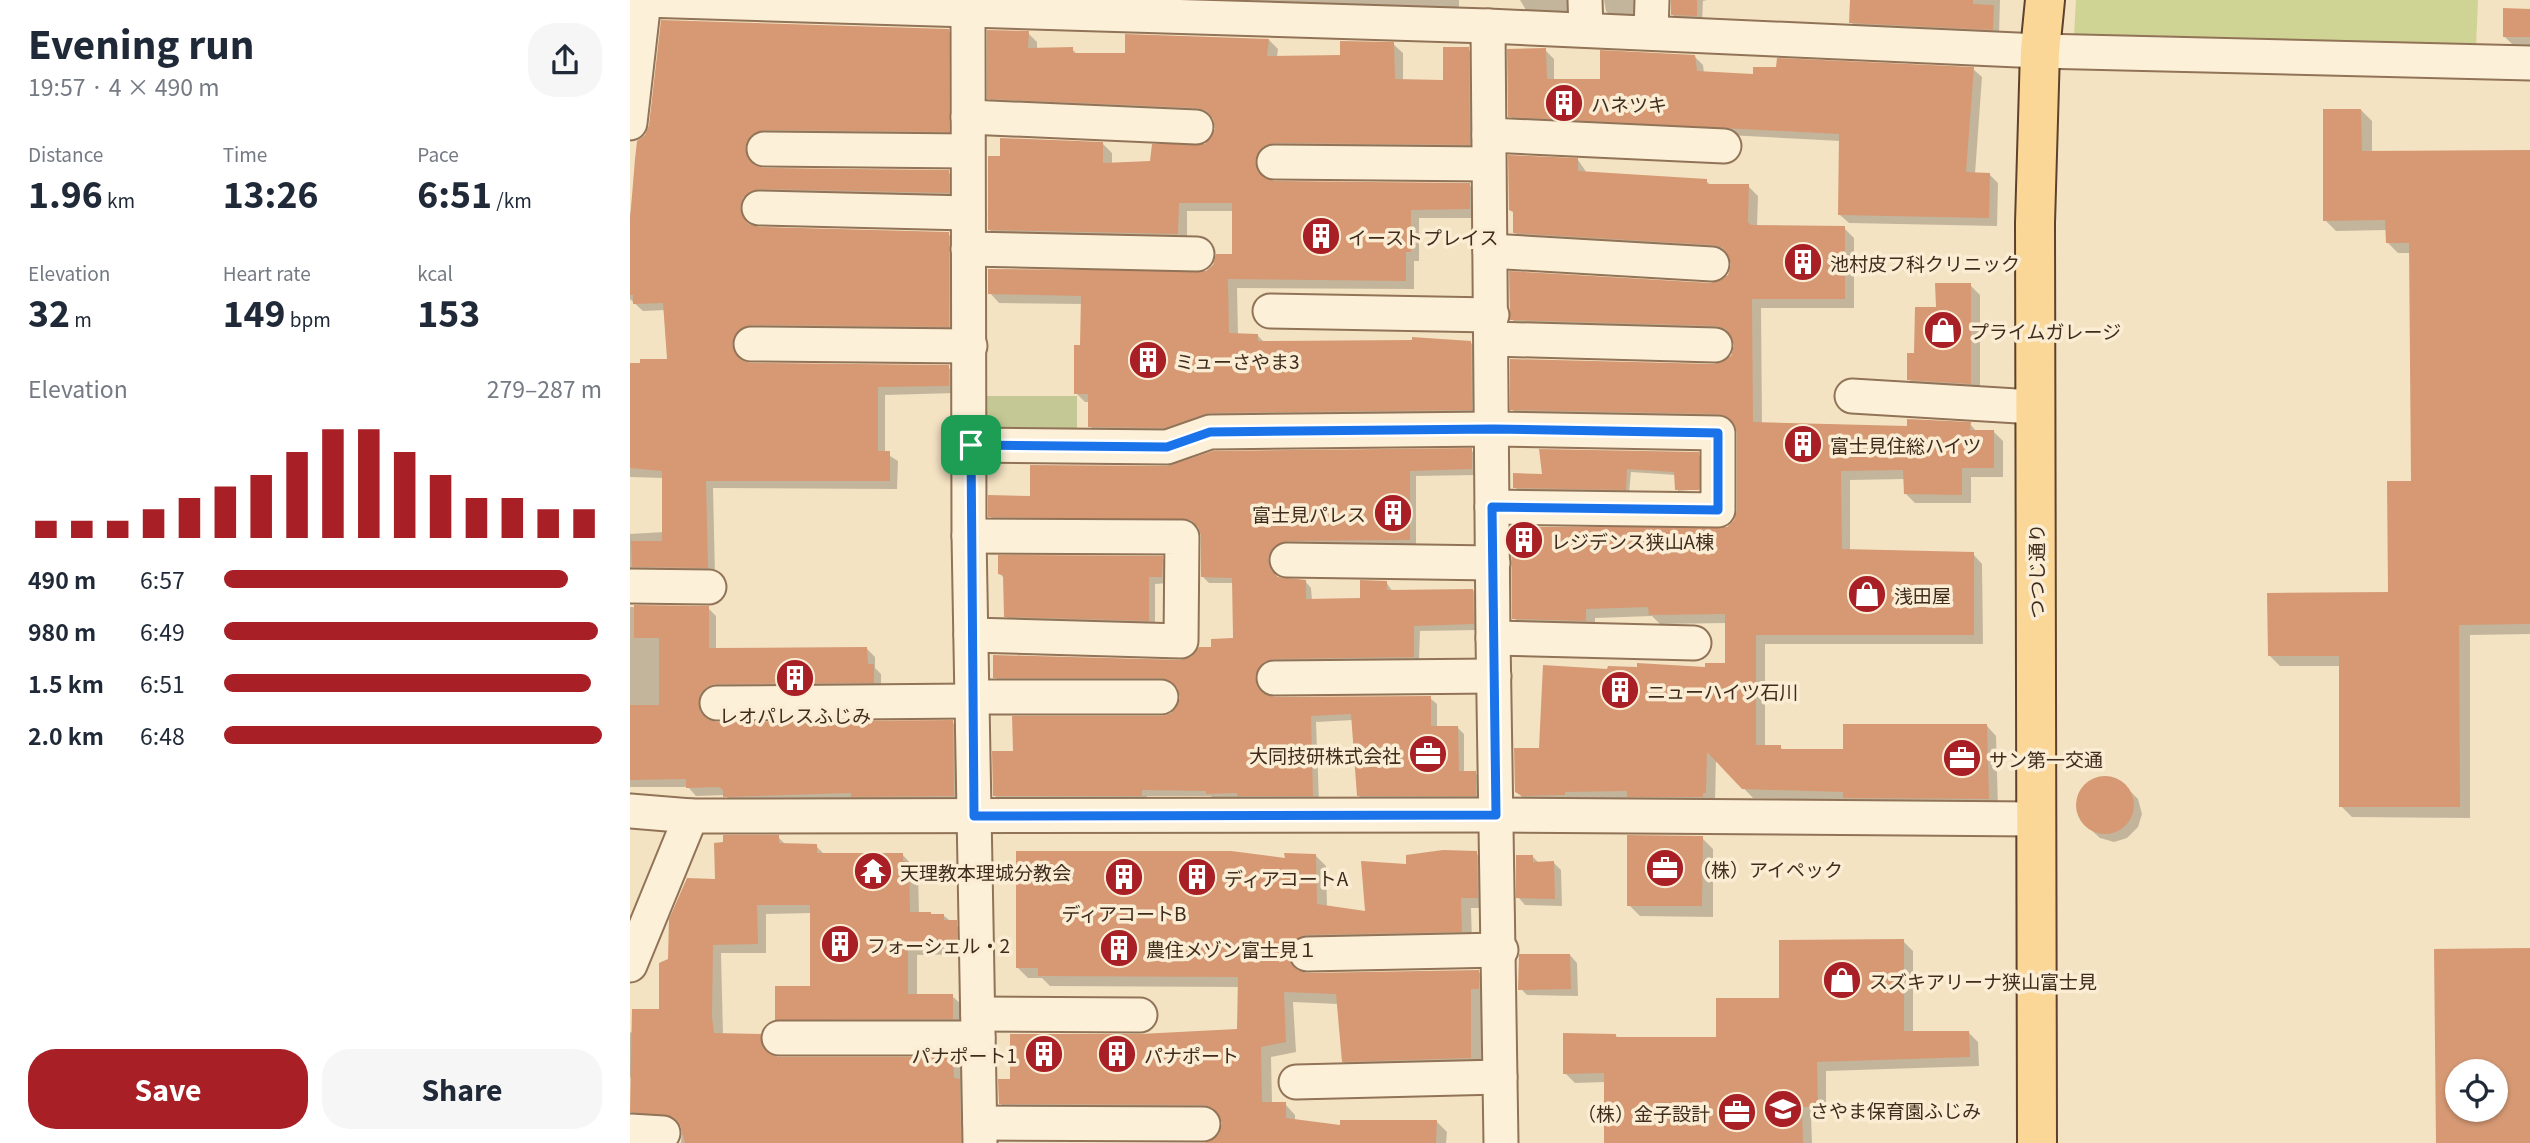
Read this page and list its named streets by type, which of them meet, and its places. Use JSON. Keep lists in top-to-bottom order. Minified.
{"streets":{"main road":["つつじ通り"]},"places":{"building":["ハネツキ","イーストプレイス","池村皮フ科クリニック","ミューさやま3","富士見住総ハイツ","富士見パレス","レジデンス狭山A棟","レオパレスふじみ","ニューハイツ石川","ディアコートB","ディアコートA","フォーシェル・2","農住メゾン富士見１","パナポート1","パナポート"],"shop":["プライムガレージ","浅田屋","スズキアリーナ狭山富士見"],"office":["大同技研株式会社","サン第一交通","（株）アイペック","（株）金子設計"],"temple":["天理教本理城分教会"],"school or university":["さやま保育園ふじみ"]},"page":{"heading":["Evening run","19:57 · 4 × 490 m"],"stats":[["Distance","1.96 km"],["Time","13:26"],["Pace","6:51 /km"],["Elevation","32 m"],["Heart rate","149 bpm"],["kcal","153"]],"chart":["Elevation","279–287 m"],"list":[{"name":"490 m","note":"6:57"},{"name":"980 m","note":"6:49"},{"name":"1.5 km","note":"6:51"},{"name":"2.0 km","note":"6:48"}],"buttons":["Save","Share"]}}
